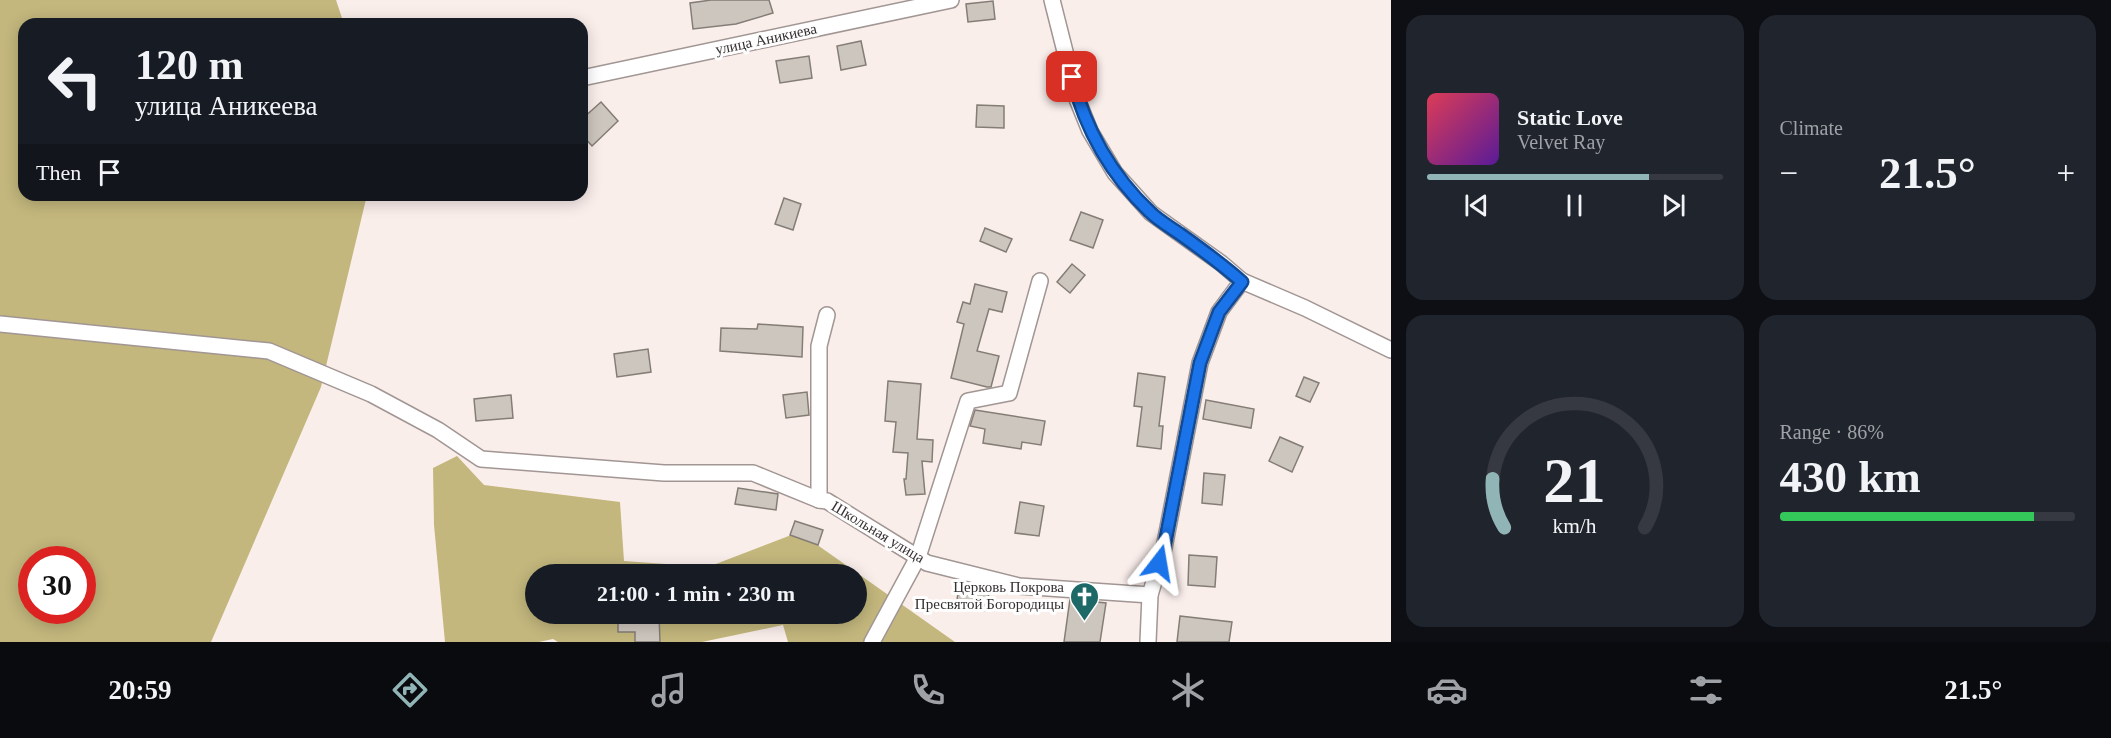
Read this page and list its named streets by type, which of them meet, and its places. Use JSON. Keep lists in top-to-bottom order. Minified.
{"streets":{"street":["улица Аникиева","Школьная улица"]},"places":{"church":["Церковь Покрова Пресвятой Богородицы"]},"page":{"tile":["Climate",["Range · 86%","430 km"]],"turn":["120 m","улица Аникеева"],"song":["Static Love","Velvet Ray"],"then":"Then","heat":["−","21.5°","+"],"limit":"30","trip":"21:00 · 1 min · 230 m","tabs":["20:59","21.5°"],"gauge":["21","km/h"]}}
